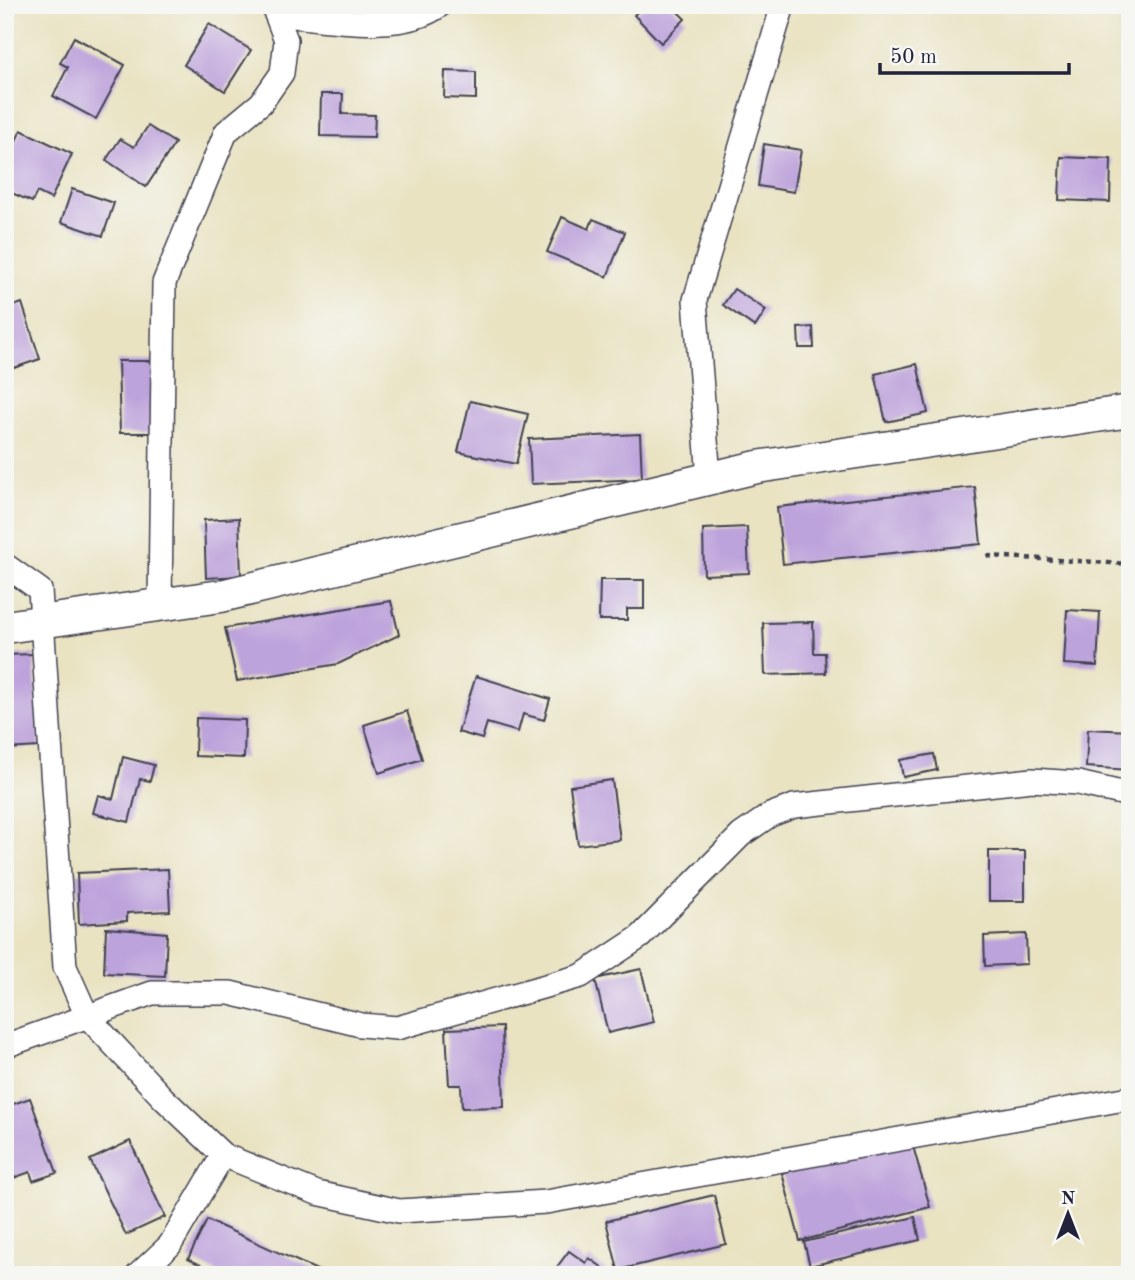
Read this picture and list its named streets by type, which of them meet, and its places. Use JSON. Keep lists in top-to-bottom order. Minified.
{"scale_bar":"50 m","north":"top"}
